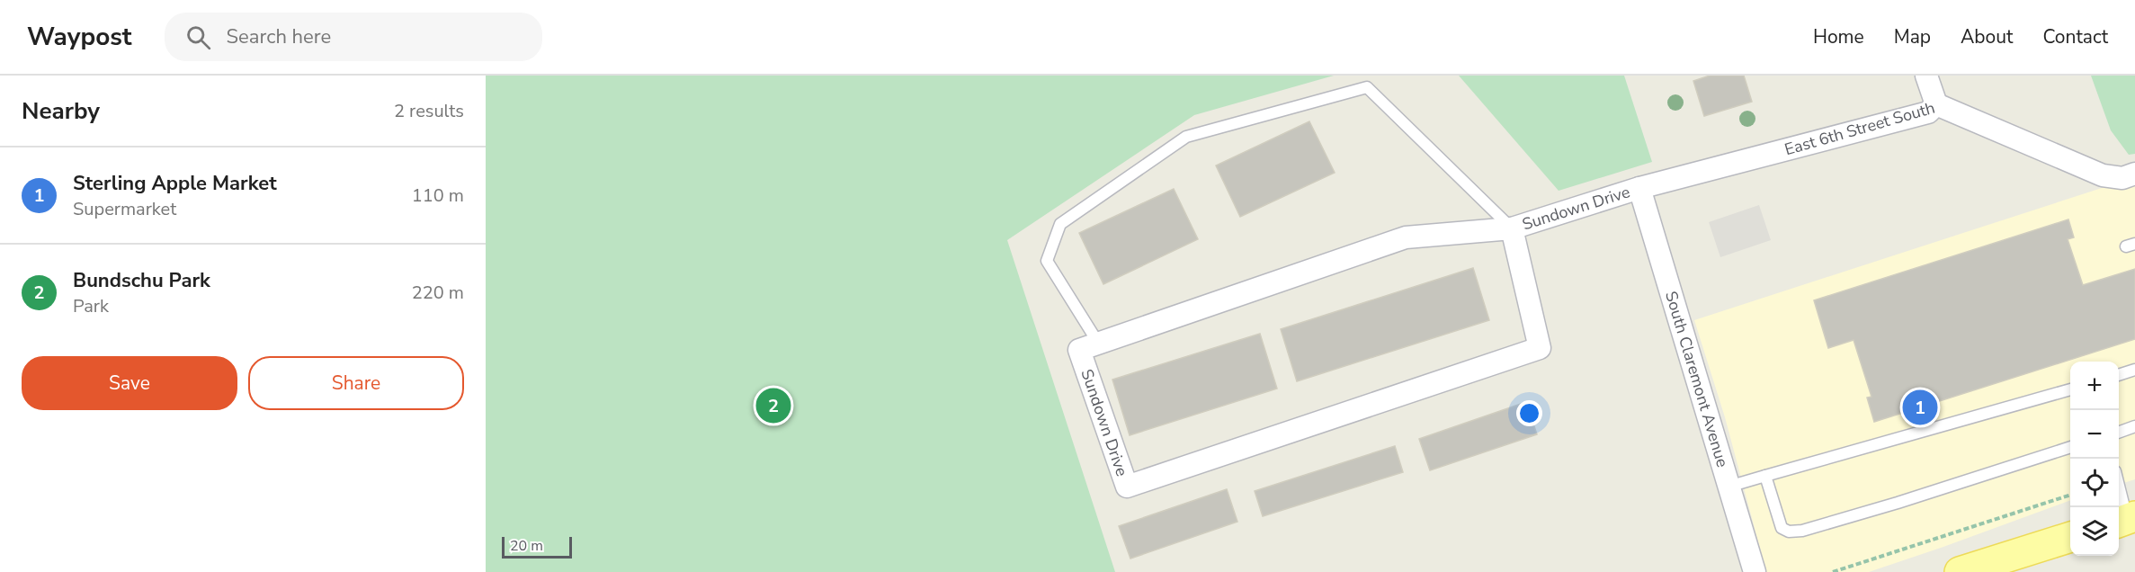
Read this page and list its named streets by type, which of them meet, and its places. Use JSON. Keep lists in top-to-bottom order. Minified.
{"streets":{"street":["East 6th Street South","Sundown Drive","South Claremont Avenue"]},"crossings":[["East 6th Street South","Sundown Drive"],["East 6th Street South","South Claremont Avenue"],["Sundown Drive","South Claremont Avenue"]],"scale_bar":"20 m","page":{"header":"Waypost","search":"Search here","nav":["Home","Map","About","Contact"],"heading":["Nearby","2 results"],"list":[{"mark":"1","name":"Sterling Apple Market","note":"Supermarket","value":"110 m"},{"mark":"2","name":"Bundschu Park","note":"Park","value":"220 m"}],"buttons":["Save","Share"],"map_buttons":["+","−"],"pins":["2","1"],"scale":"20 m"}}
